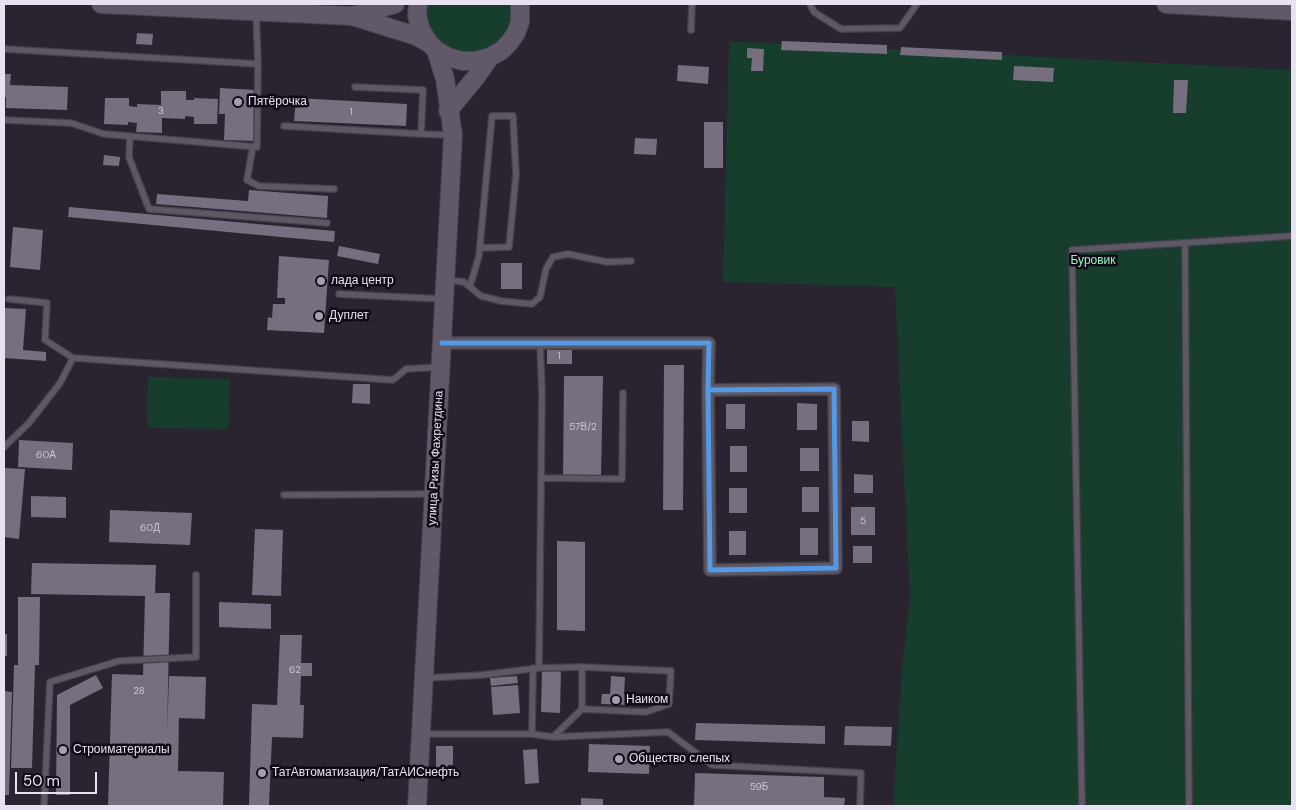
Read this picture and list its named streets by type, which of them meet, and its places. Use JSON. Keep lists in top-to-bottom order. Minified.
{"streets":{"main road":["улица Ризы Фахретдина"]},"parks":["Буровик"],"places":["Пятёрочка","лада центр","Дуплет","Наиком","Строиматериалы","Общество слепых","ТатАвтоматизация/ТатАИСнефть"],"house_numbers":["3","1","1","57В/2","60А","5","60Д","62","28","59Б"],"scale_bar":"50 m"}
